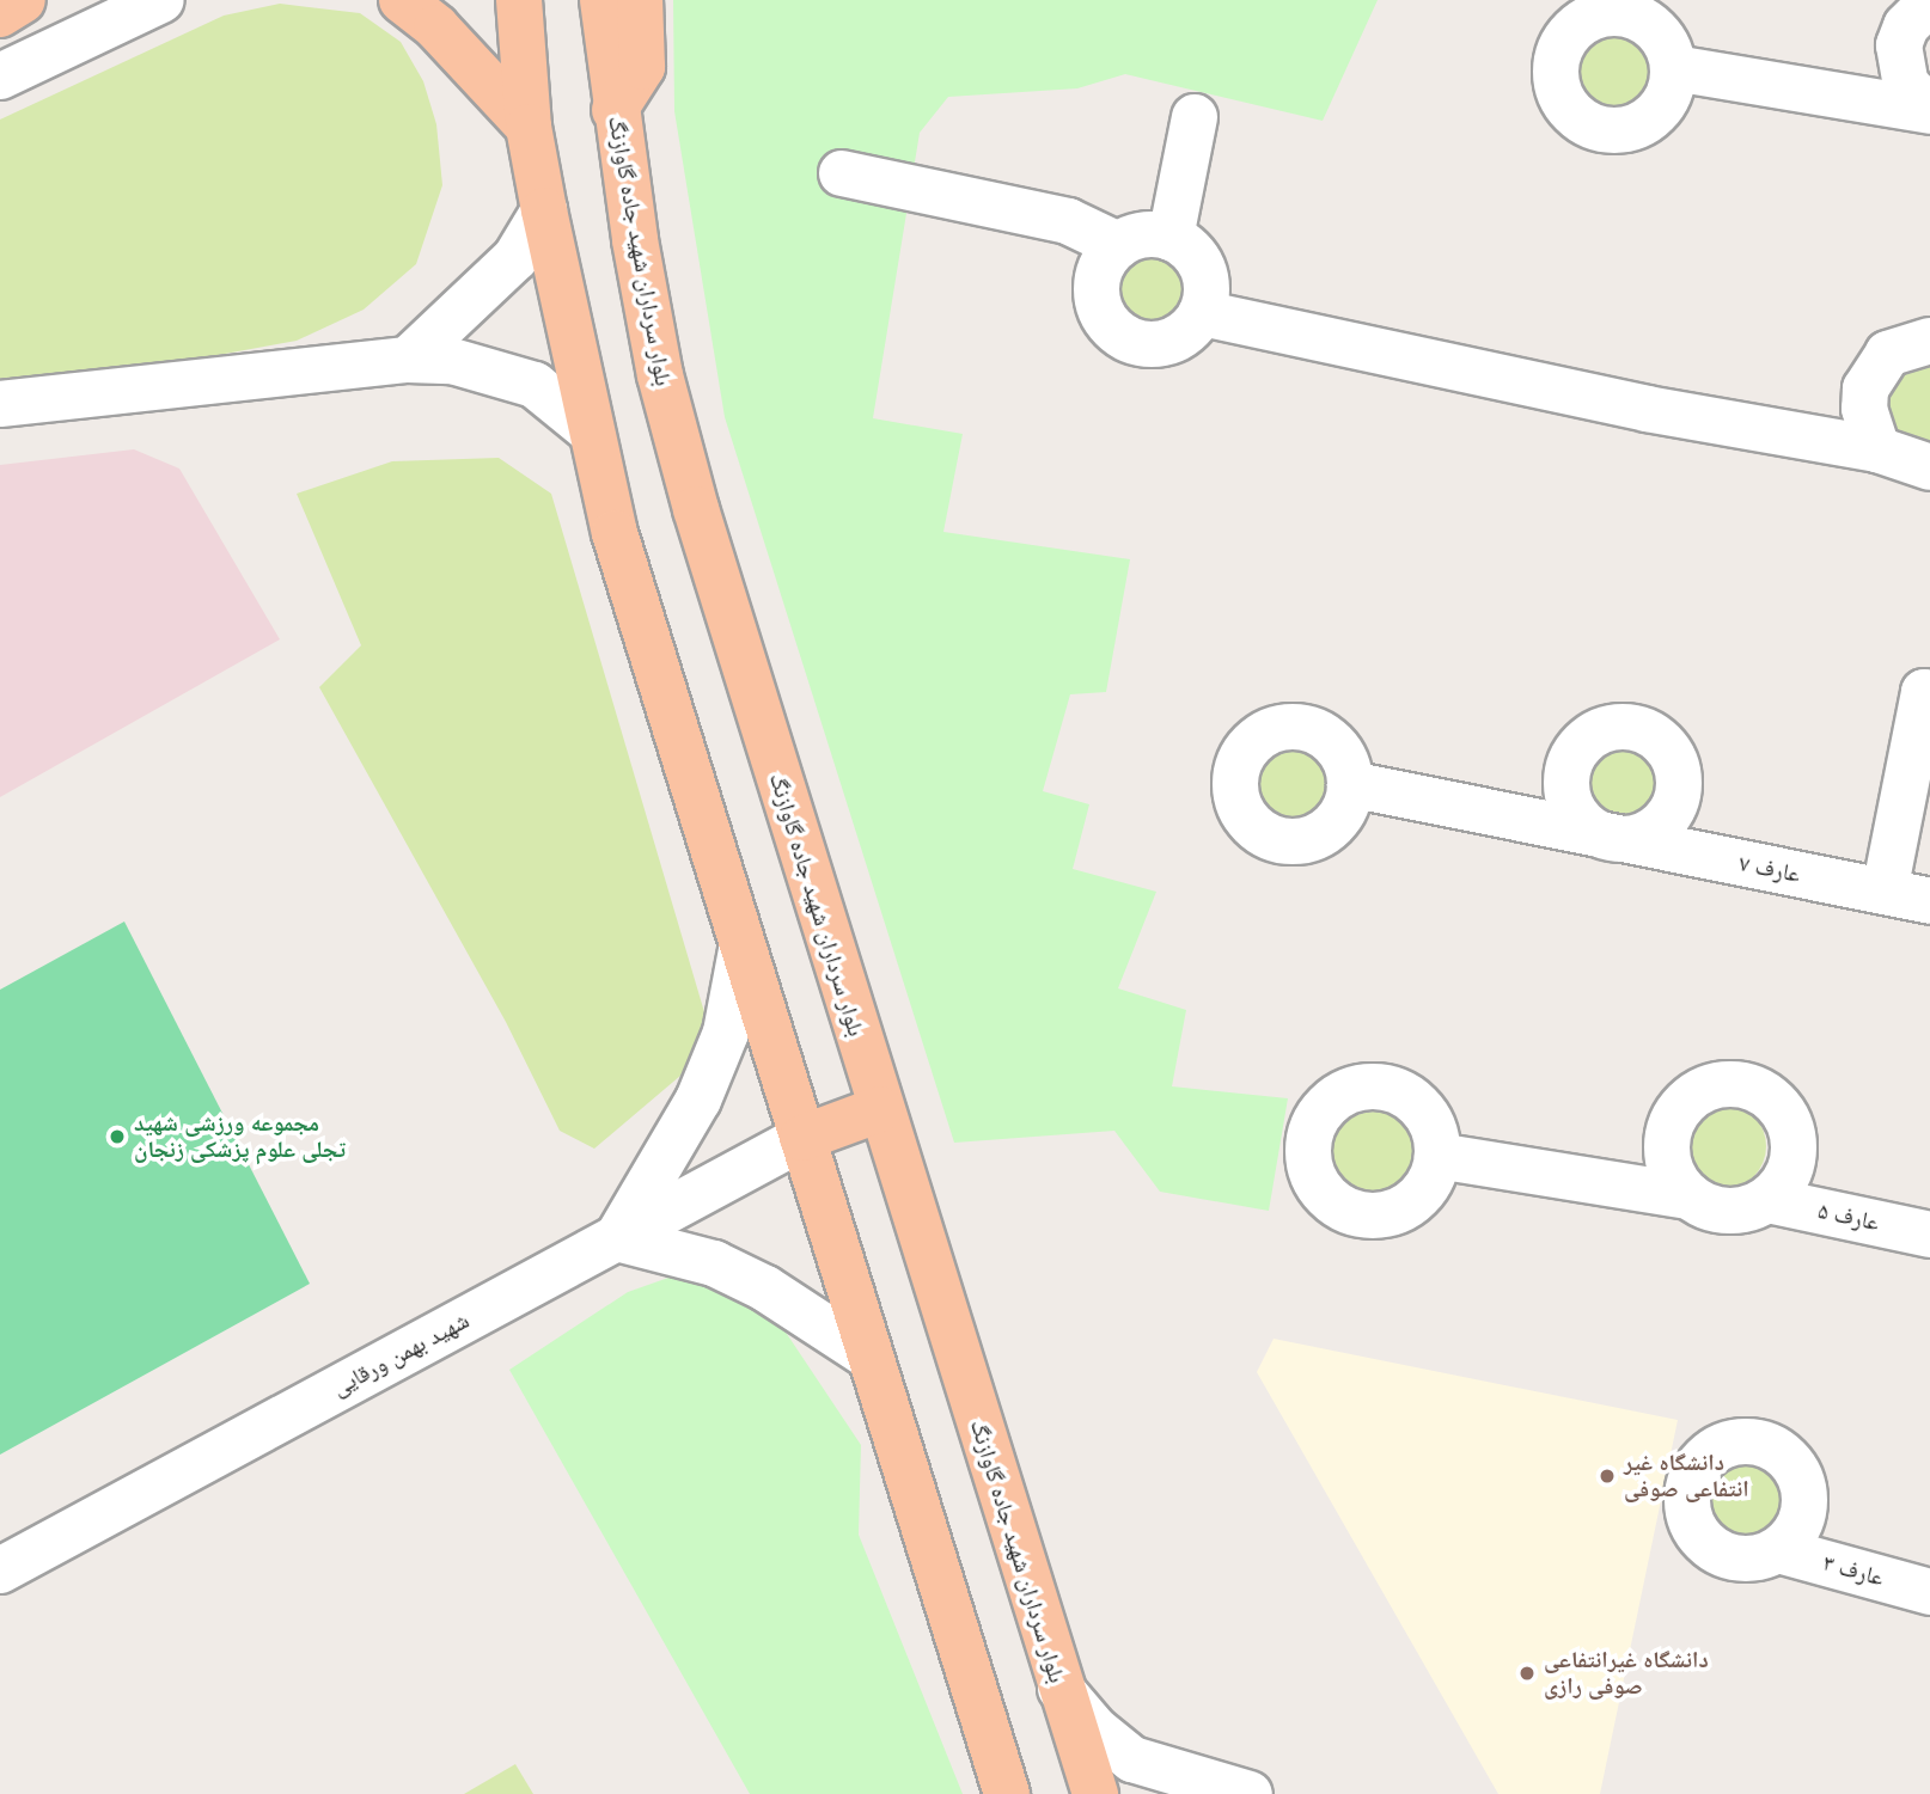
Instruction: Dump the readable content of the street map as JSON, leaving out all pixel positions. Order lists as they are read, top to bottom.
{
  "streets": {
    "main road": ["بلوار سرداران شهید جاده گاوازنگ"],
    "street": [
      "عارف ۷",
      "عارف ۵",
      "شهید بهمن ورقایی",
      "عارف ۳"
    ]
  },
  "places": ["مجموعه ورزشی شهید تجلی علوم پزشکی زنجان", "دانشگاه غیر انتفاعی صوفی", "دانشگاه غیرانتفاعی صوفی رازی"]
}
